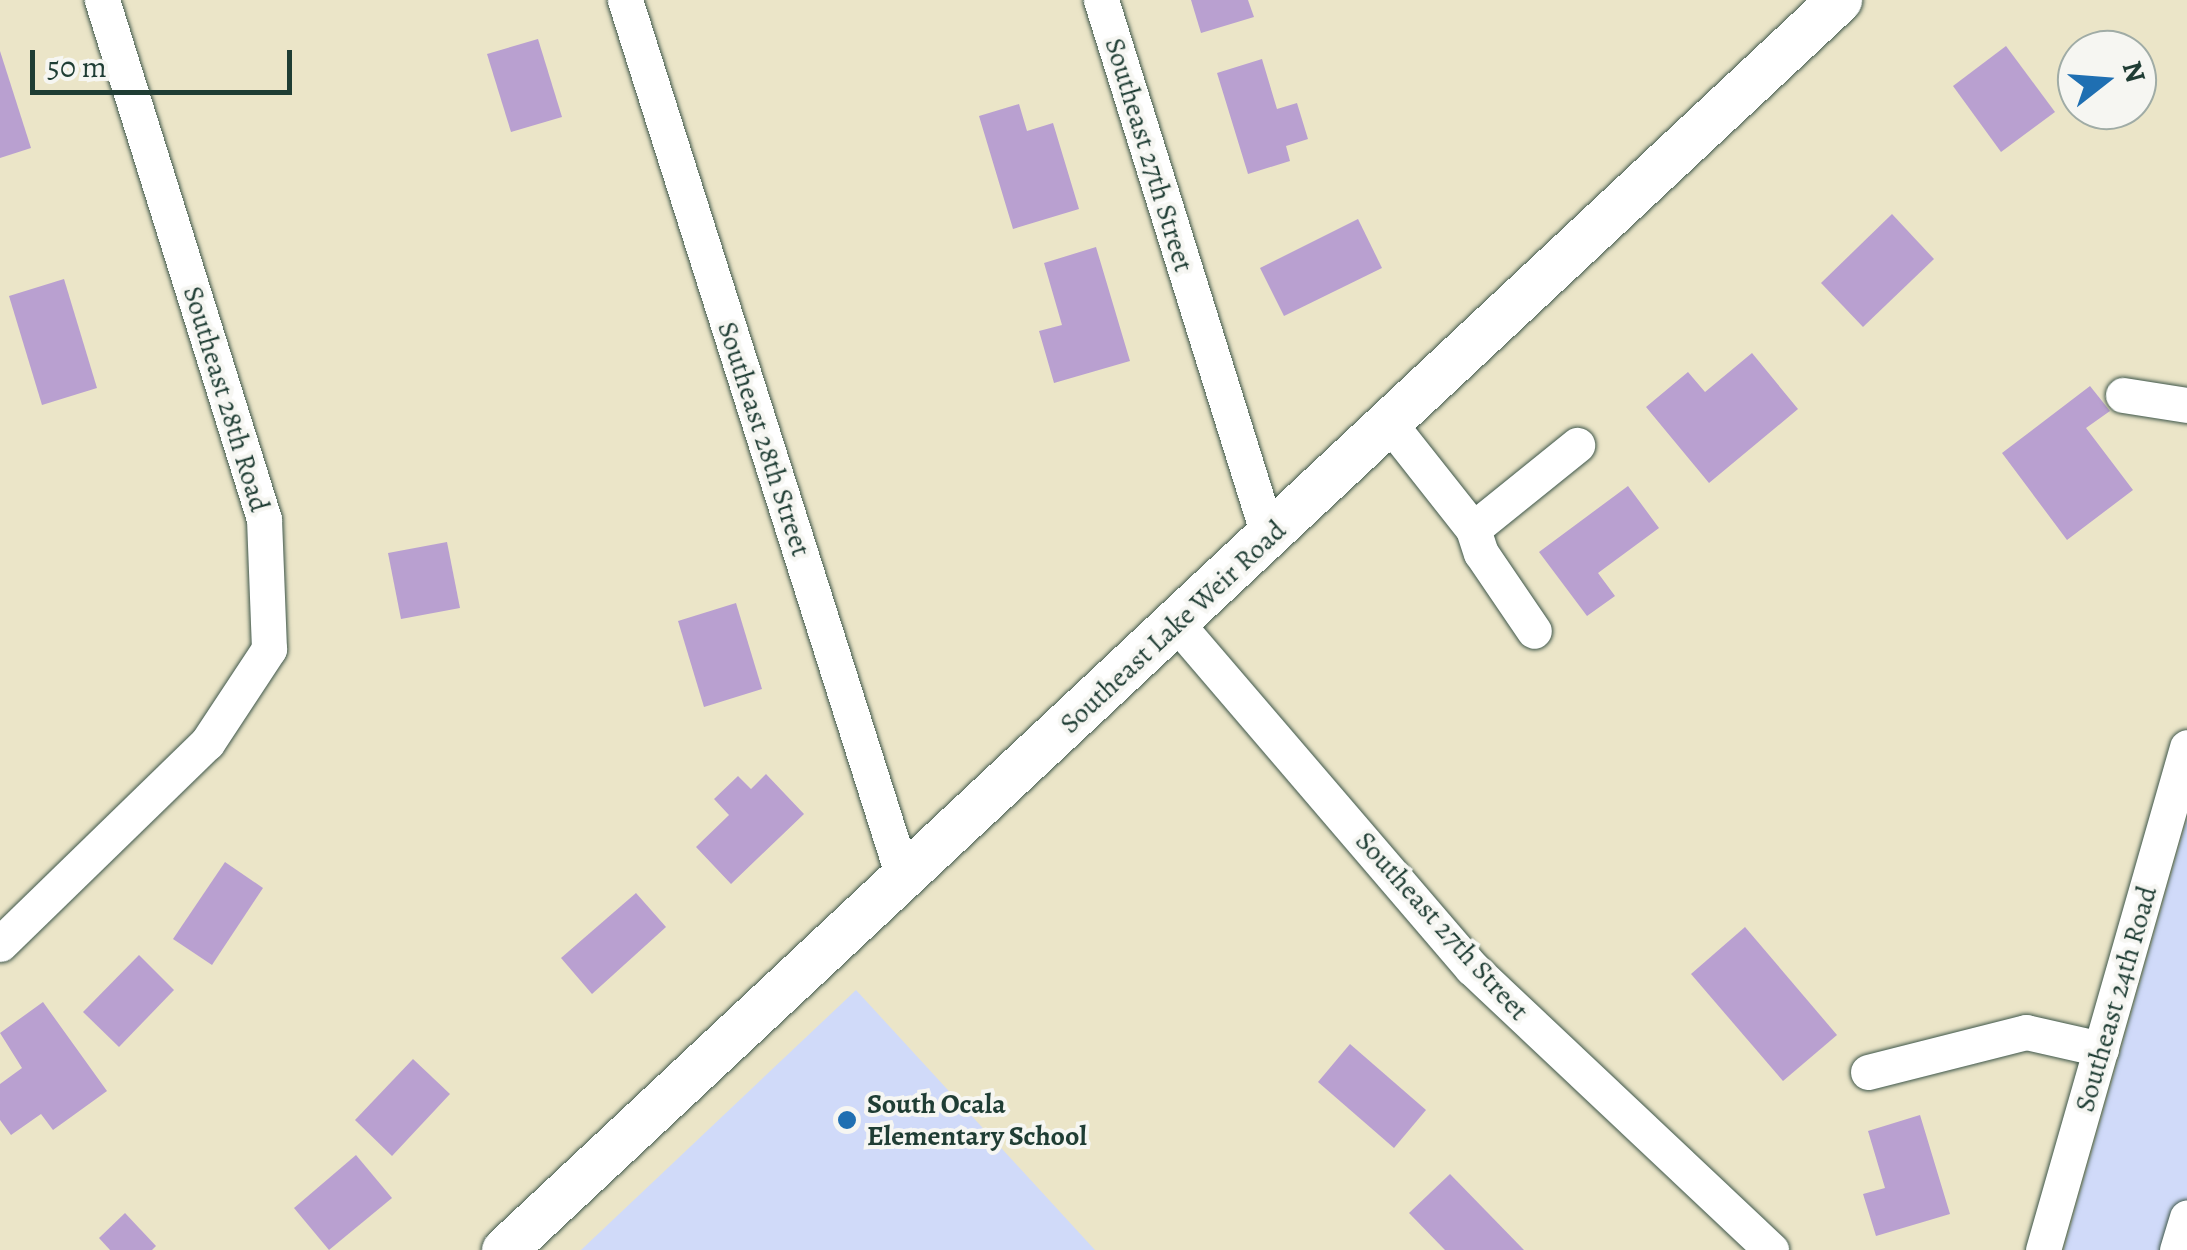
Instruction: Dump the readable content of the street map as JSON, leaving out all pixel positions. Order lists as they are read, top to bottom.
{
  "streets": {
    "main road": ["Southeast Lake Weir Road"],
    "street": [
      "Southeast 27th Street",
      "Southeast 28th Road",
      "Southeast 28th Street",
      "Southeast 24th Road"
    ]
  },
  "crossings": [
    ["Southeast 27th Street", "Southeast Lake Weir Road"],
    ["Southeast 28th Street", "Southeast Lake Weir Road"]
  ],
  "places": ["South Ocala Elementary School"],
  "scale_bar": "50 m",
  "north": "right"
}
